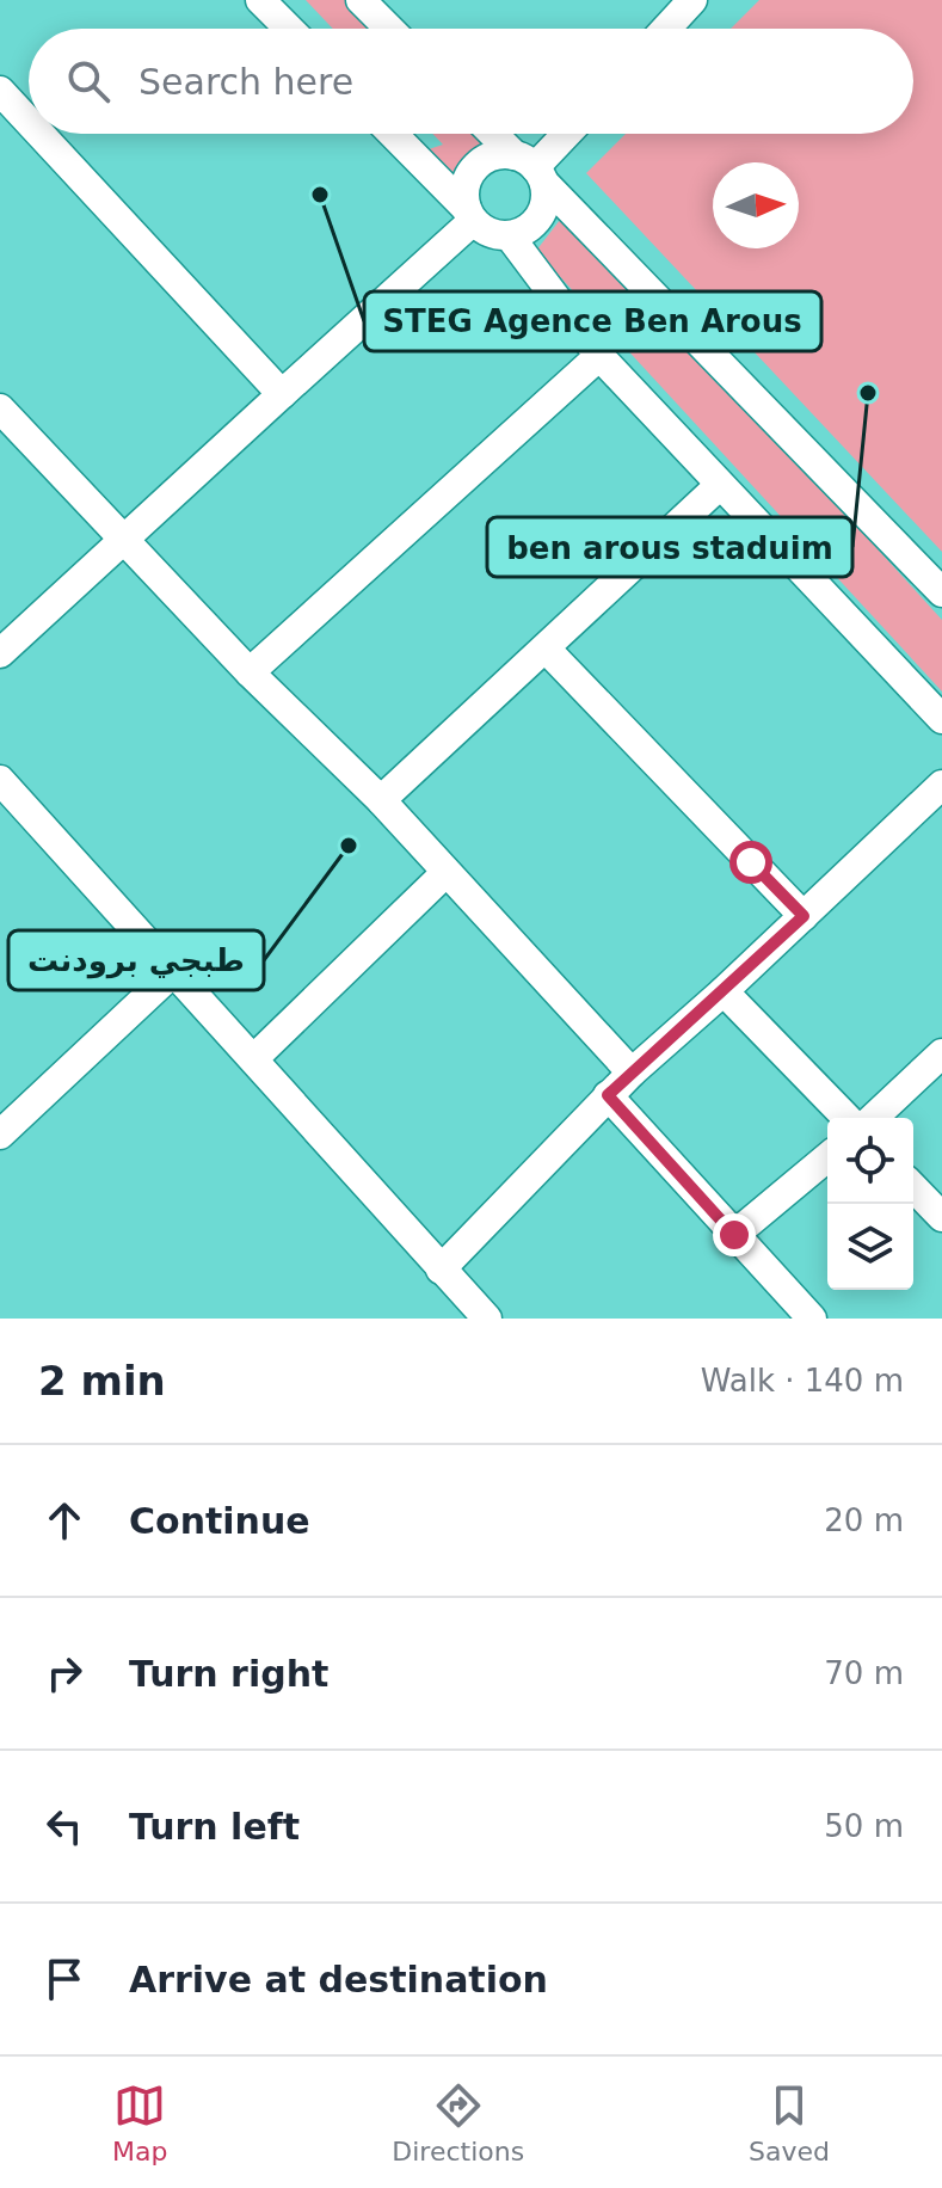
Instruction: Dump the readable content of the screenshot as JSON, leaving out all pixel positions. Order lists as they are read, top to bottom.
{
  "places": ["STEG Agence Ben Arous", "ben arous staduim", "طبجي برودنت"],
  "north": "right",
  "page": {
    "search": "Search here",
    "heading": ["2 min", "Walk · 140 m"],
    "list": [
      ["Continue", "20 m"],
      ["Turn right", "70 m"],
      ["Turn left", "50 m"],
      "Arrive at destination"
    ],
    "nav": ["Map", "Directions", "Saved"]
  }
}
